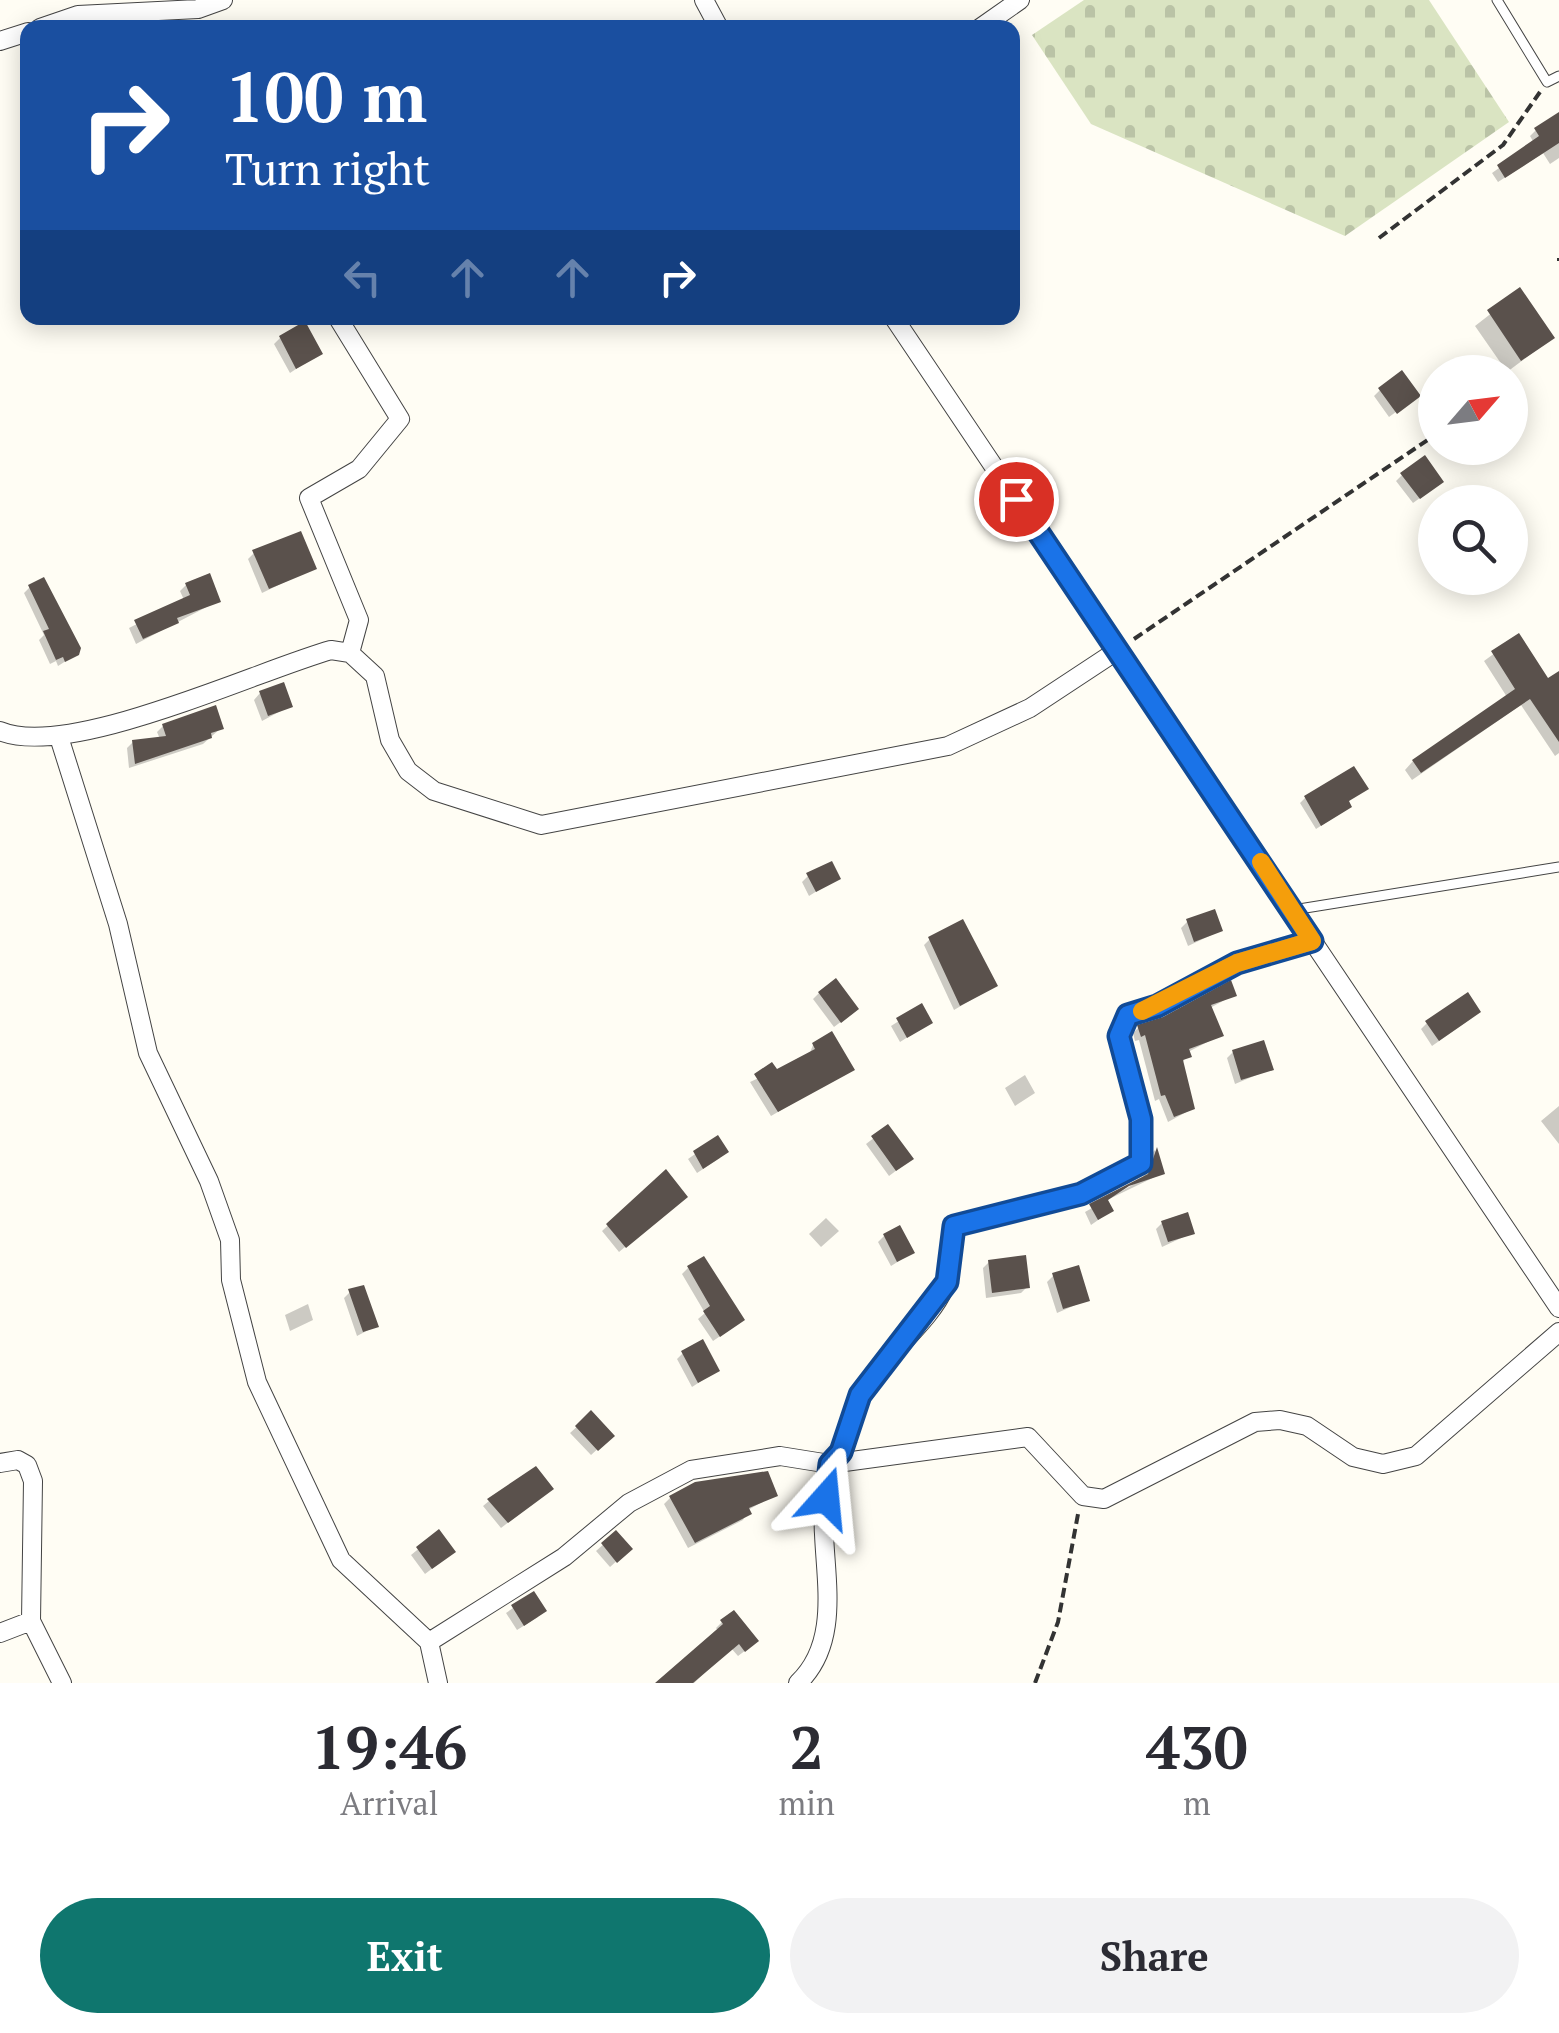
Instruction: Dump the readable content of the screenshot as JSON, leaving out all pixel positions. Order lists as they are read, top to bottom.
{
  "north": "top right",
  "page": {
    "turn": ["100 m", "Turn right"],
    "eta": [
      "19:46",
      "Arrival",
      "2",
      "min",
      "430",
      "m"
    ],
    "buttons": ["Exit", "Share"]
  }
}
